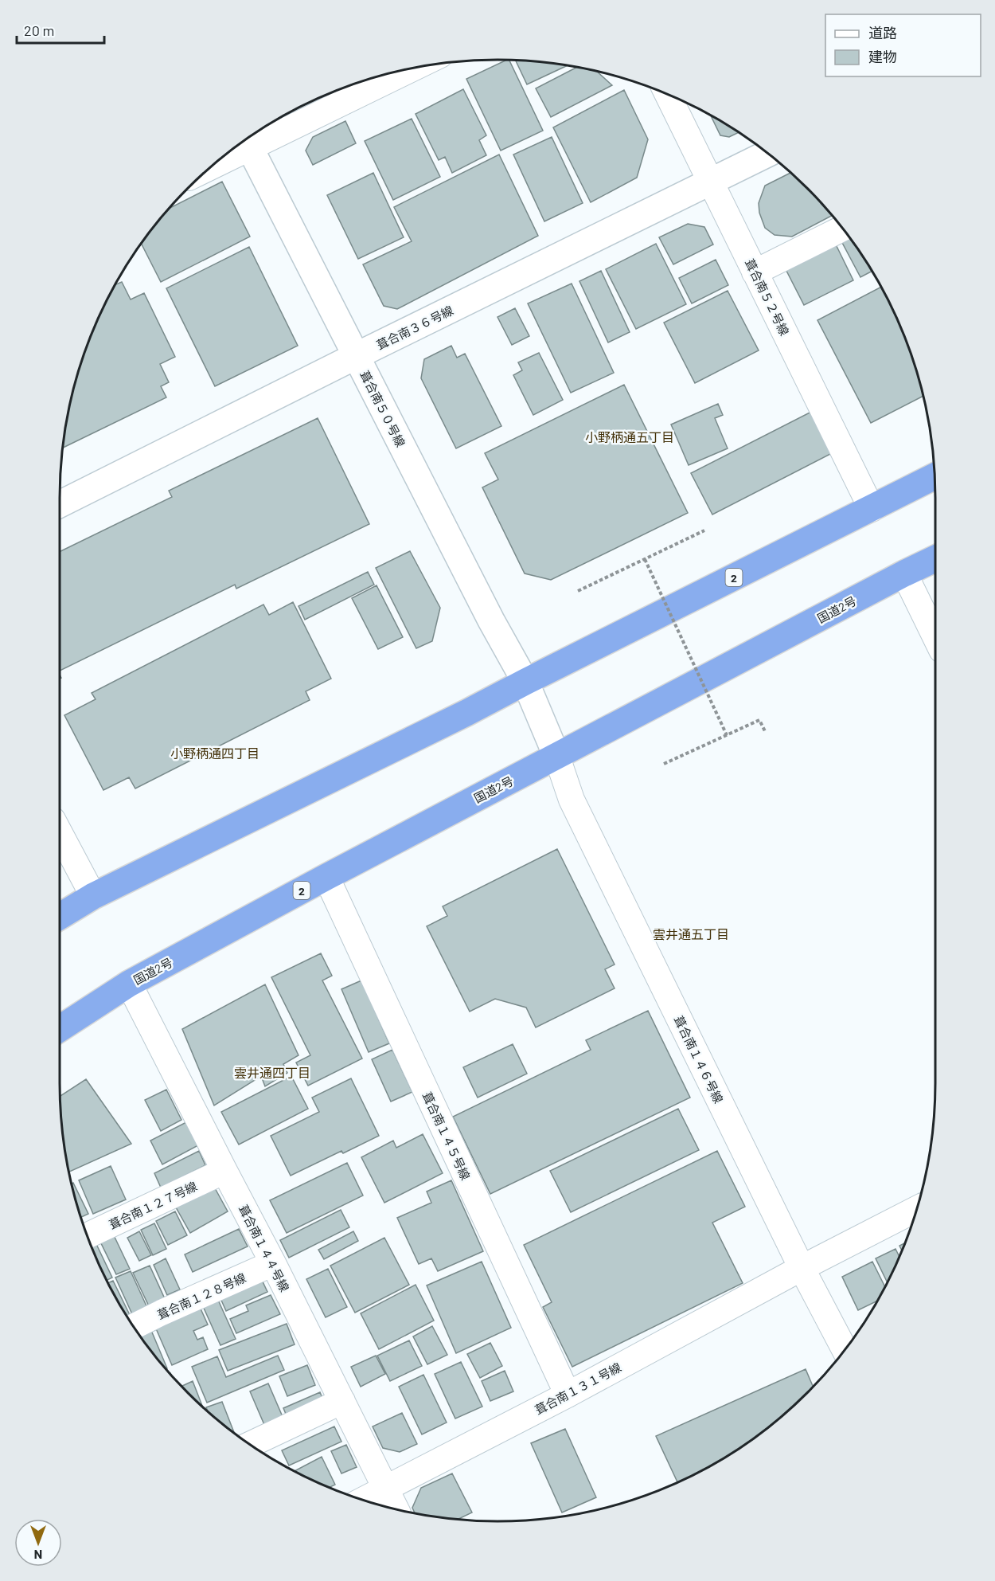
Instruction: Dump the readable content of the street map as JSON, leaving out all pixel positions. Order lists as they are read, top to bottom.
{
  "streets": {
    "highway": ["2", "国道2号"],
    "street": [
      "葺合南５２号線",
      "葺合南３６号線",
      "葺合南５０号線",
      "葺合南１４６号線",
      "葺合南１４５号線",
      "葺合南１２７号線",
      "葺合南１４４号線",
      "葺合南１２８号線",
      "葺合南１３１号線"
    ]
  },
  "crossings": [
    ["葺合南５２号線", "葺合南３６号線"],
    ["葺合南５２号線", "2"],
    ["葺合南３６号線", "葺合南５０号線"],
    ["葺合南５０号線", "2"],
    ["葺合南５０号線", "国道2号"],
    ["葺合南５０号線", "葺合南１４６号線"],
    ["国道2号", "葺合南１４６号線"],
    ["国道2号", "葺合南１４５号線"],
    ["国道2号", "葺合南１４４号線"],
    ["葺合南１４６号線", "葺合南１３１号線"],
    ["葺合南１４５号線", "葺合南１３１号線"],
    ["葺合南１２７号線", "葺合南１４４号線"],
    ["葺合南１４４号線", "葺合南１２８号線"],
    ["葺合南１４４号線", "葺合南１３１号線"]
  ],
  "districts": [
    "小野柄通五丁目",
    "小野柄通四丁目",
    "雲井通五丁目",
    "雲井通四丁目"
  ],
  "legend": ["道路", "建物"],
  "scale_bar": "20 m",
  "north": "bottom"
}
